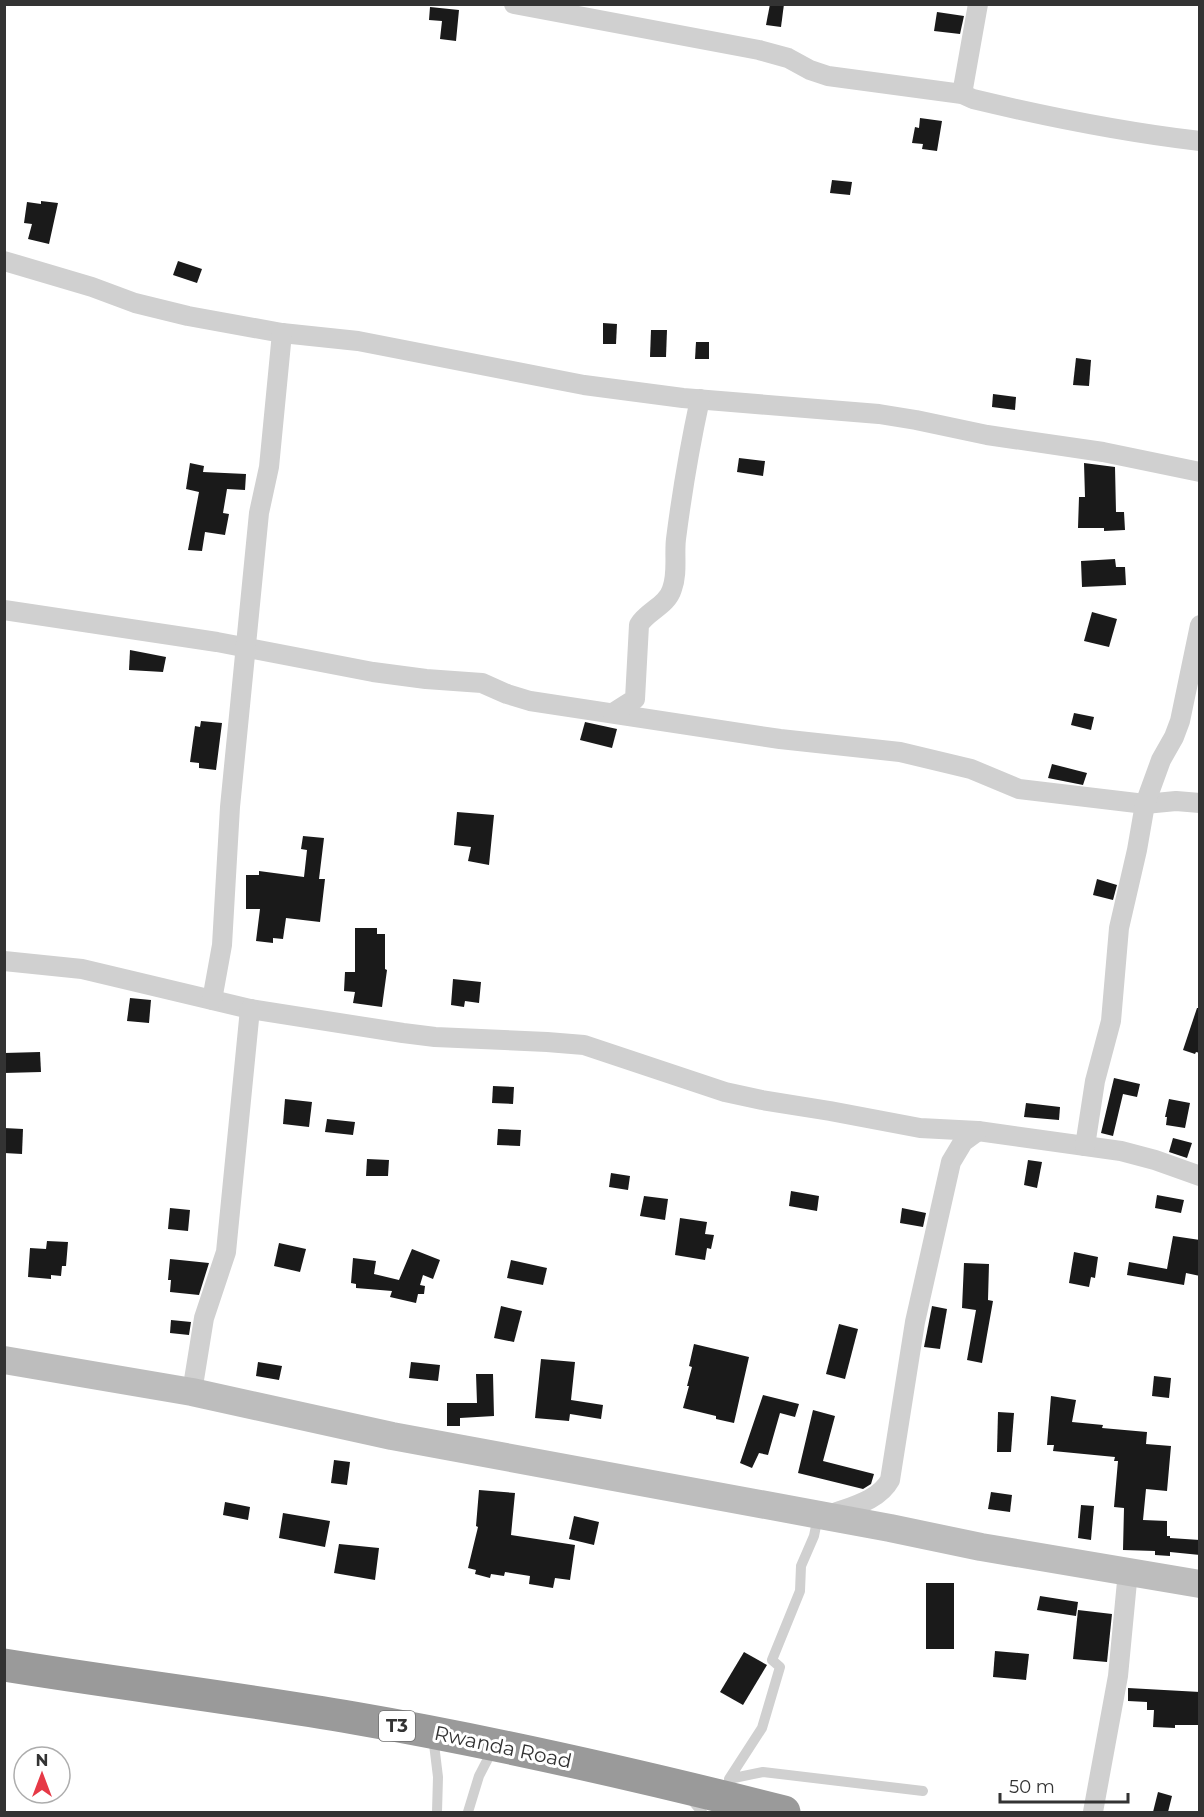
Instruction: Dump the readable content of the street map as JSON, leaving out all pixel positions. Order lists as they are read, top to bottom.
{
  "streets": {
    "highway": ["T3", "Rwanda Road"]
  },
  "scale_bar": "50 m",
  "north": "top"
}
